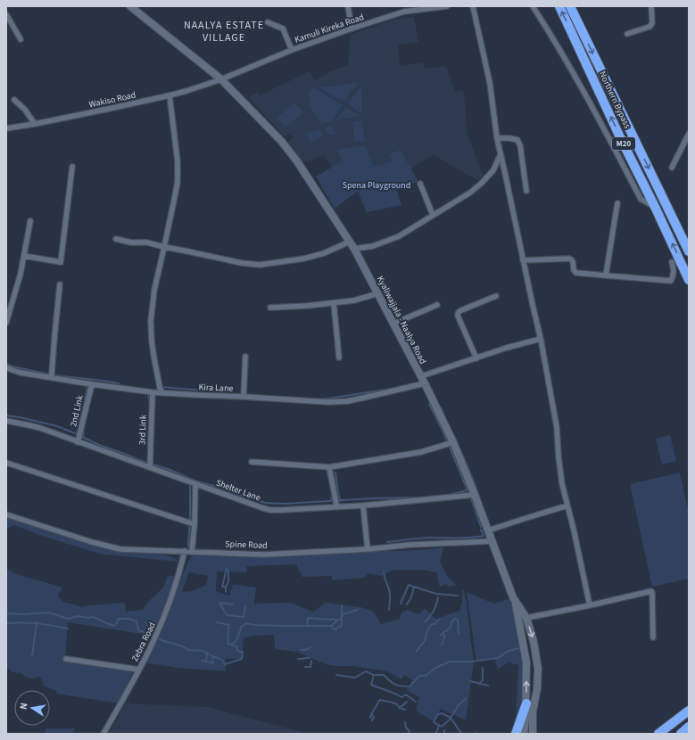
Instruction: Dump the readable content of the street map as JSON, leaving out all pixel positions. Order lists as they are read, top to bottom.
{
  "streets": {
    "highway": ["Northern Bypass", "M20"],
    "main road": ["Kyaliwajjala - Naalya Road"],
    "street": [
      "Kamuli Kireka Road",
      "Wakiso Road",
      "Kira Lane",
      "2nd Link",
      "3rd Link",
      "Shelter Lane",
      "Spine Road",
      "Zebra Road"
    ]
  },
  "crossings": [
    ["Kamuli Kireka Road", "Wakiso Road"],
    ["Kamuli Kireka Road", "Kyaliwajjala - Naalya Road"],
    ["Wakiso Road", "Kyaliwajjala - Naalya Road"],
    ["Kyaliwajjala - Naalya Road", "Kira Lane"],
    ["Kyaliwajjala - Naalya Road", "Shelter Lane"],
    ["Kyaliwajjala - Naalya Road", "Spine Road"],
    ["Kira Lane", "2nd Link"],
    ["Kira Lane", "3rd Link"],
    ["2nd Link", "Shelter Lane"],
    ["3rd Link", "Shelter Lane"],
    ["Spine Road", "Zebra Road"]
  ],
  "districts": ["NAALYA ESTATE VILLAGE"],
  "parks": ["Spena Playground"],
  "north": "left"
}
